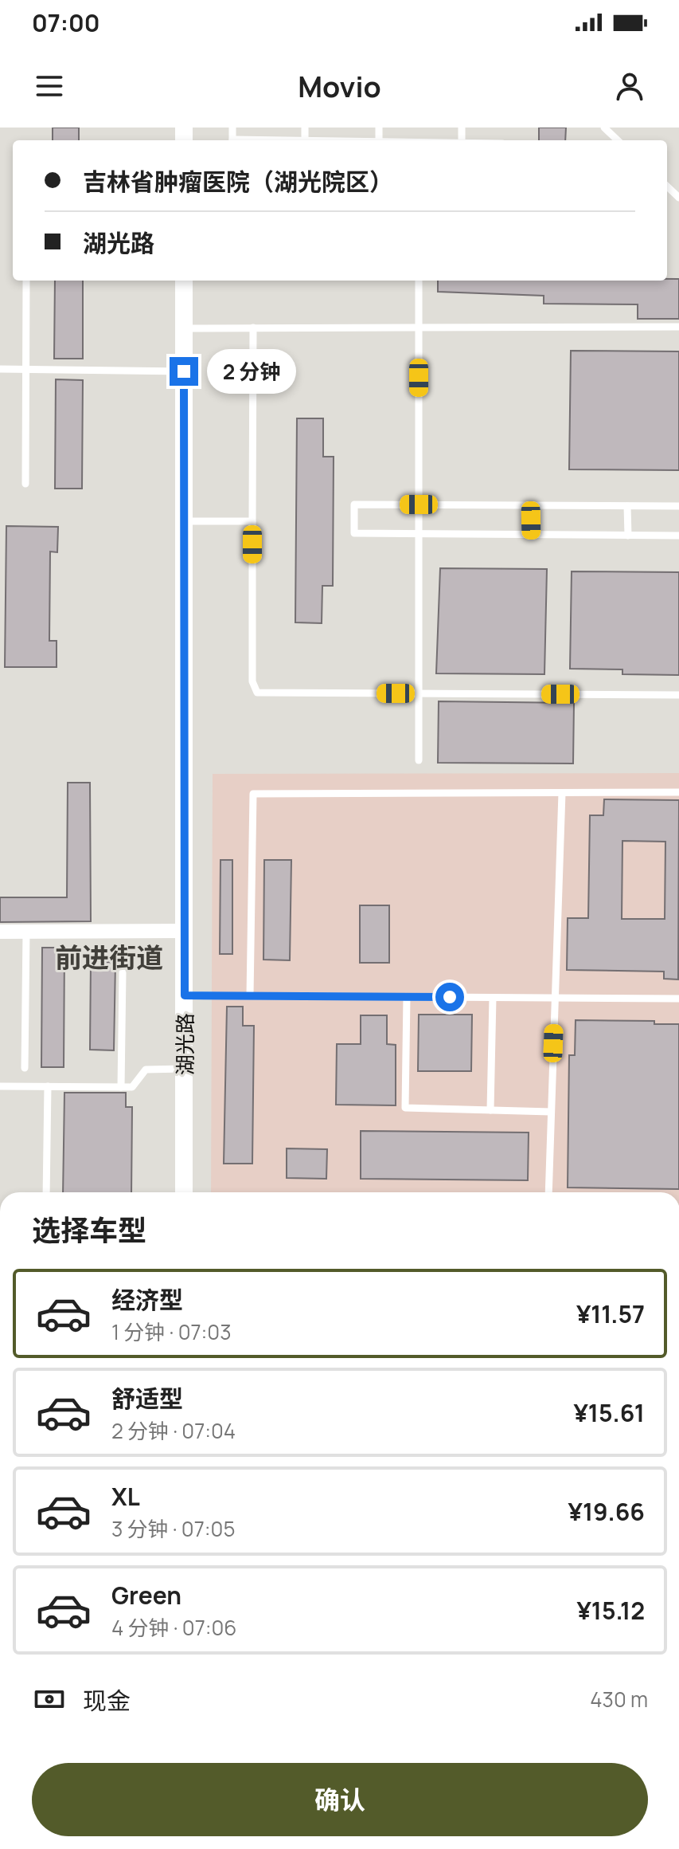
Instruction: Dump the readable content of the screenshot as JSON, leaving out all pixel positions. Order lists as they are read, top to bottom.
{
  "streets": {
    "street": ["湖光路"]
  },
  "districts": ["前进街道"],
  "page": {
    "status": "07:00",
    "header": "Movio",
    "banner": ["吉林省肿瘤医院（湖光院区）", "湖光路"],
    "bubble": "2 分钟",
    "heading": "选择车型",
    "list": [
      {
        "name": "经济型",
        "note": "1 分钟 · 07:03",
        "value": "¥11.57"
      },
      {
        "name": "舒适型",
        "note": "2 分钟 · 07:04",
        "value": "¥15.61"
      },
      {
        "name": "XL",
        "note": "3 分钟 · 07:05",
        "value": "¥19.66"
      },
      {
        "name": "Green",
        "note": "4 分钟 · 07:06",
        "value": "¥15.12"
      }
    ],
    "pay": ["现金", "430 m"],
    "buttons": "确认"
  }
}
